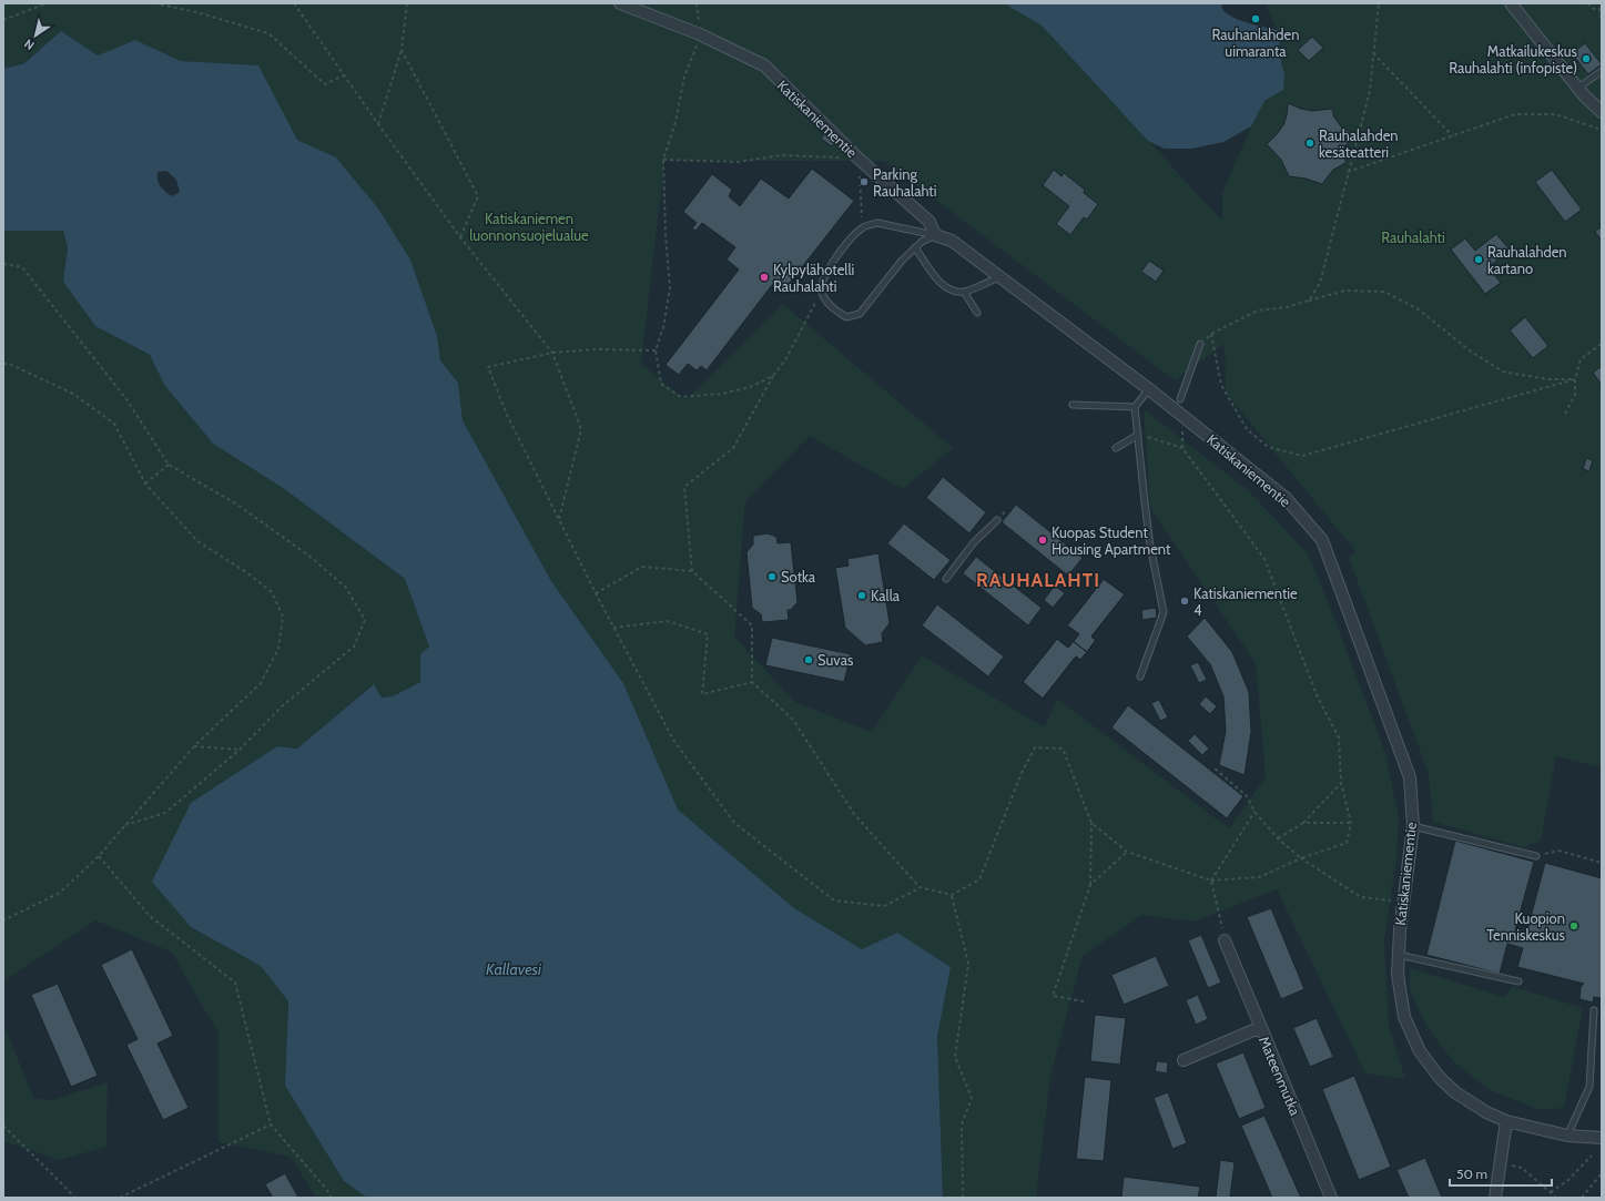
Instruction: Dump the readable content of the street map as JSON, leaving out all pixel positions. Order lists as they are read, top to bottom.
{
  "streets": {
    "street": ["Katiskaniementie", "Mateenmutka"]
  },
  "districts": ["RAUHALAHTI"],
  "water": ["Kallavesi"],
  "parks": ["Katiskaniemen luonnonsuojelualue", "Rauhalahti"],
  "places": [
    "Rauhanlahden uimaranta",
    "Matkailukeskus Rauhalahti (infopiste)",
    "Rauhalahden kesäteatteri",
    "Parking Rauhalahti",
    "Rauhalahden kartano",
    "Kylpylähotelli Rauhalahti",
    "Kuopas Student Housing Apartment",
    "Sotka",
    "Kalla",
    "Katiskaniementie 4",
    "Suvas",
    "Kuopion Tenniskeskus"
  ],
  "scale_bar": "50 m",
  "north": "bottom left"
}
